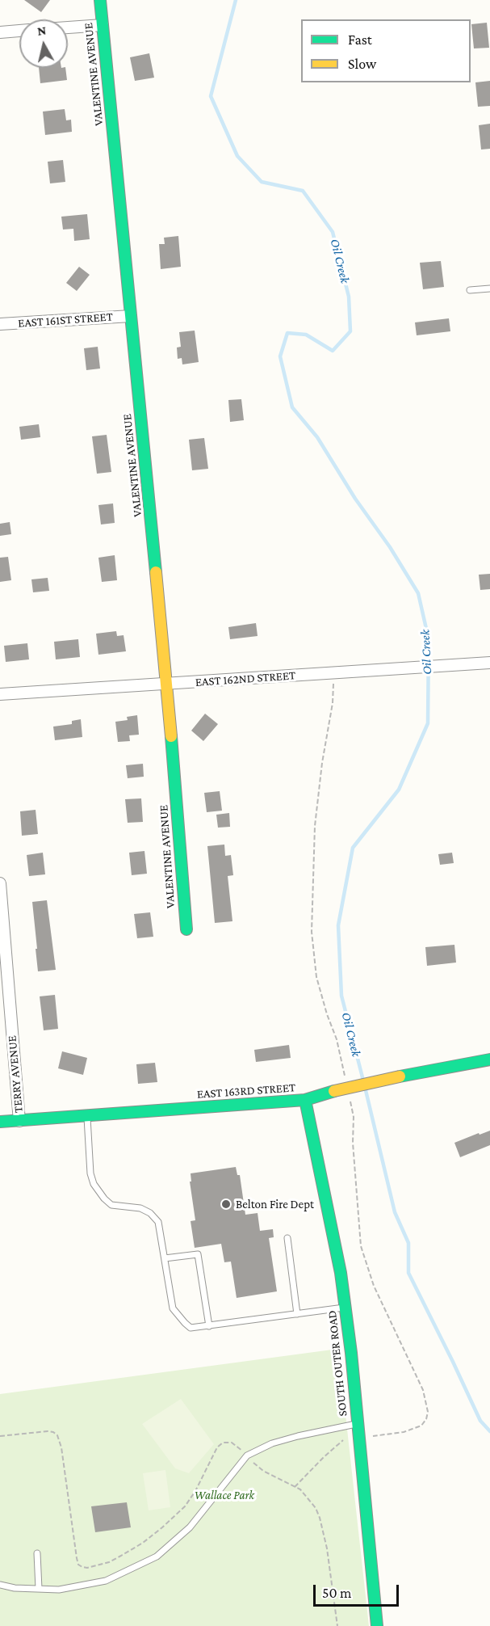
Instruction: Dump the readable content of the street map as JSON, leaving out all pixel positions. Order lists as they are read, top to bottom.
{
  "streets": {
    "street": [
      "VALENTINE AVENUE",
      "EAST 161ST STREET",
      "EAST 162ND STREET",
      "TERRY AVENUE",
      "EAST 163RD STREET",
      "SOUTH OUTER ROAD"
    ]
  },
  "crossings": [
    ["VALENTINE AVENUE", "EAST 161ST STREET"],
    ["VALENTINE AVENUE", "EAST 162ND STREET"],
    ["TERRY AVENUE", "EAST 163RD STREET"],
    ["EAST 163RD STREET", "SOUTH OUTER ROAD"]
  ],
  "water": ["Oil Creek"],
  "parks": ["Wallace Park"],
  "places": ["Belton Fire Dept"],
  "legend": ["Fast", "Slow"],
  "scale_bar": "50 m",
  "north": "top"
}
